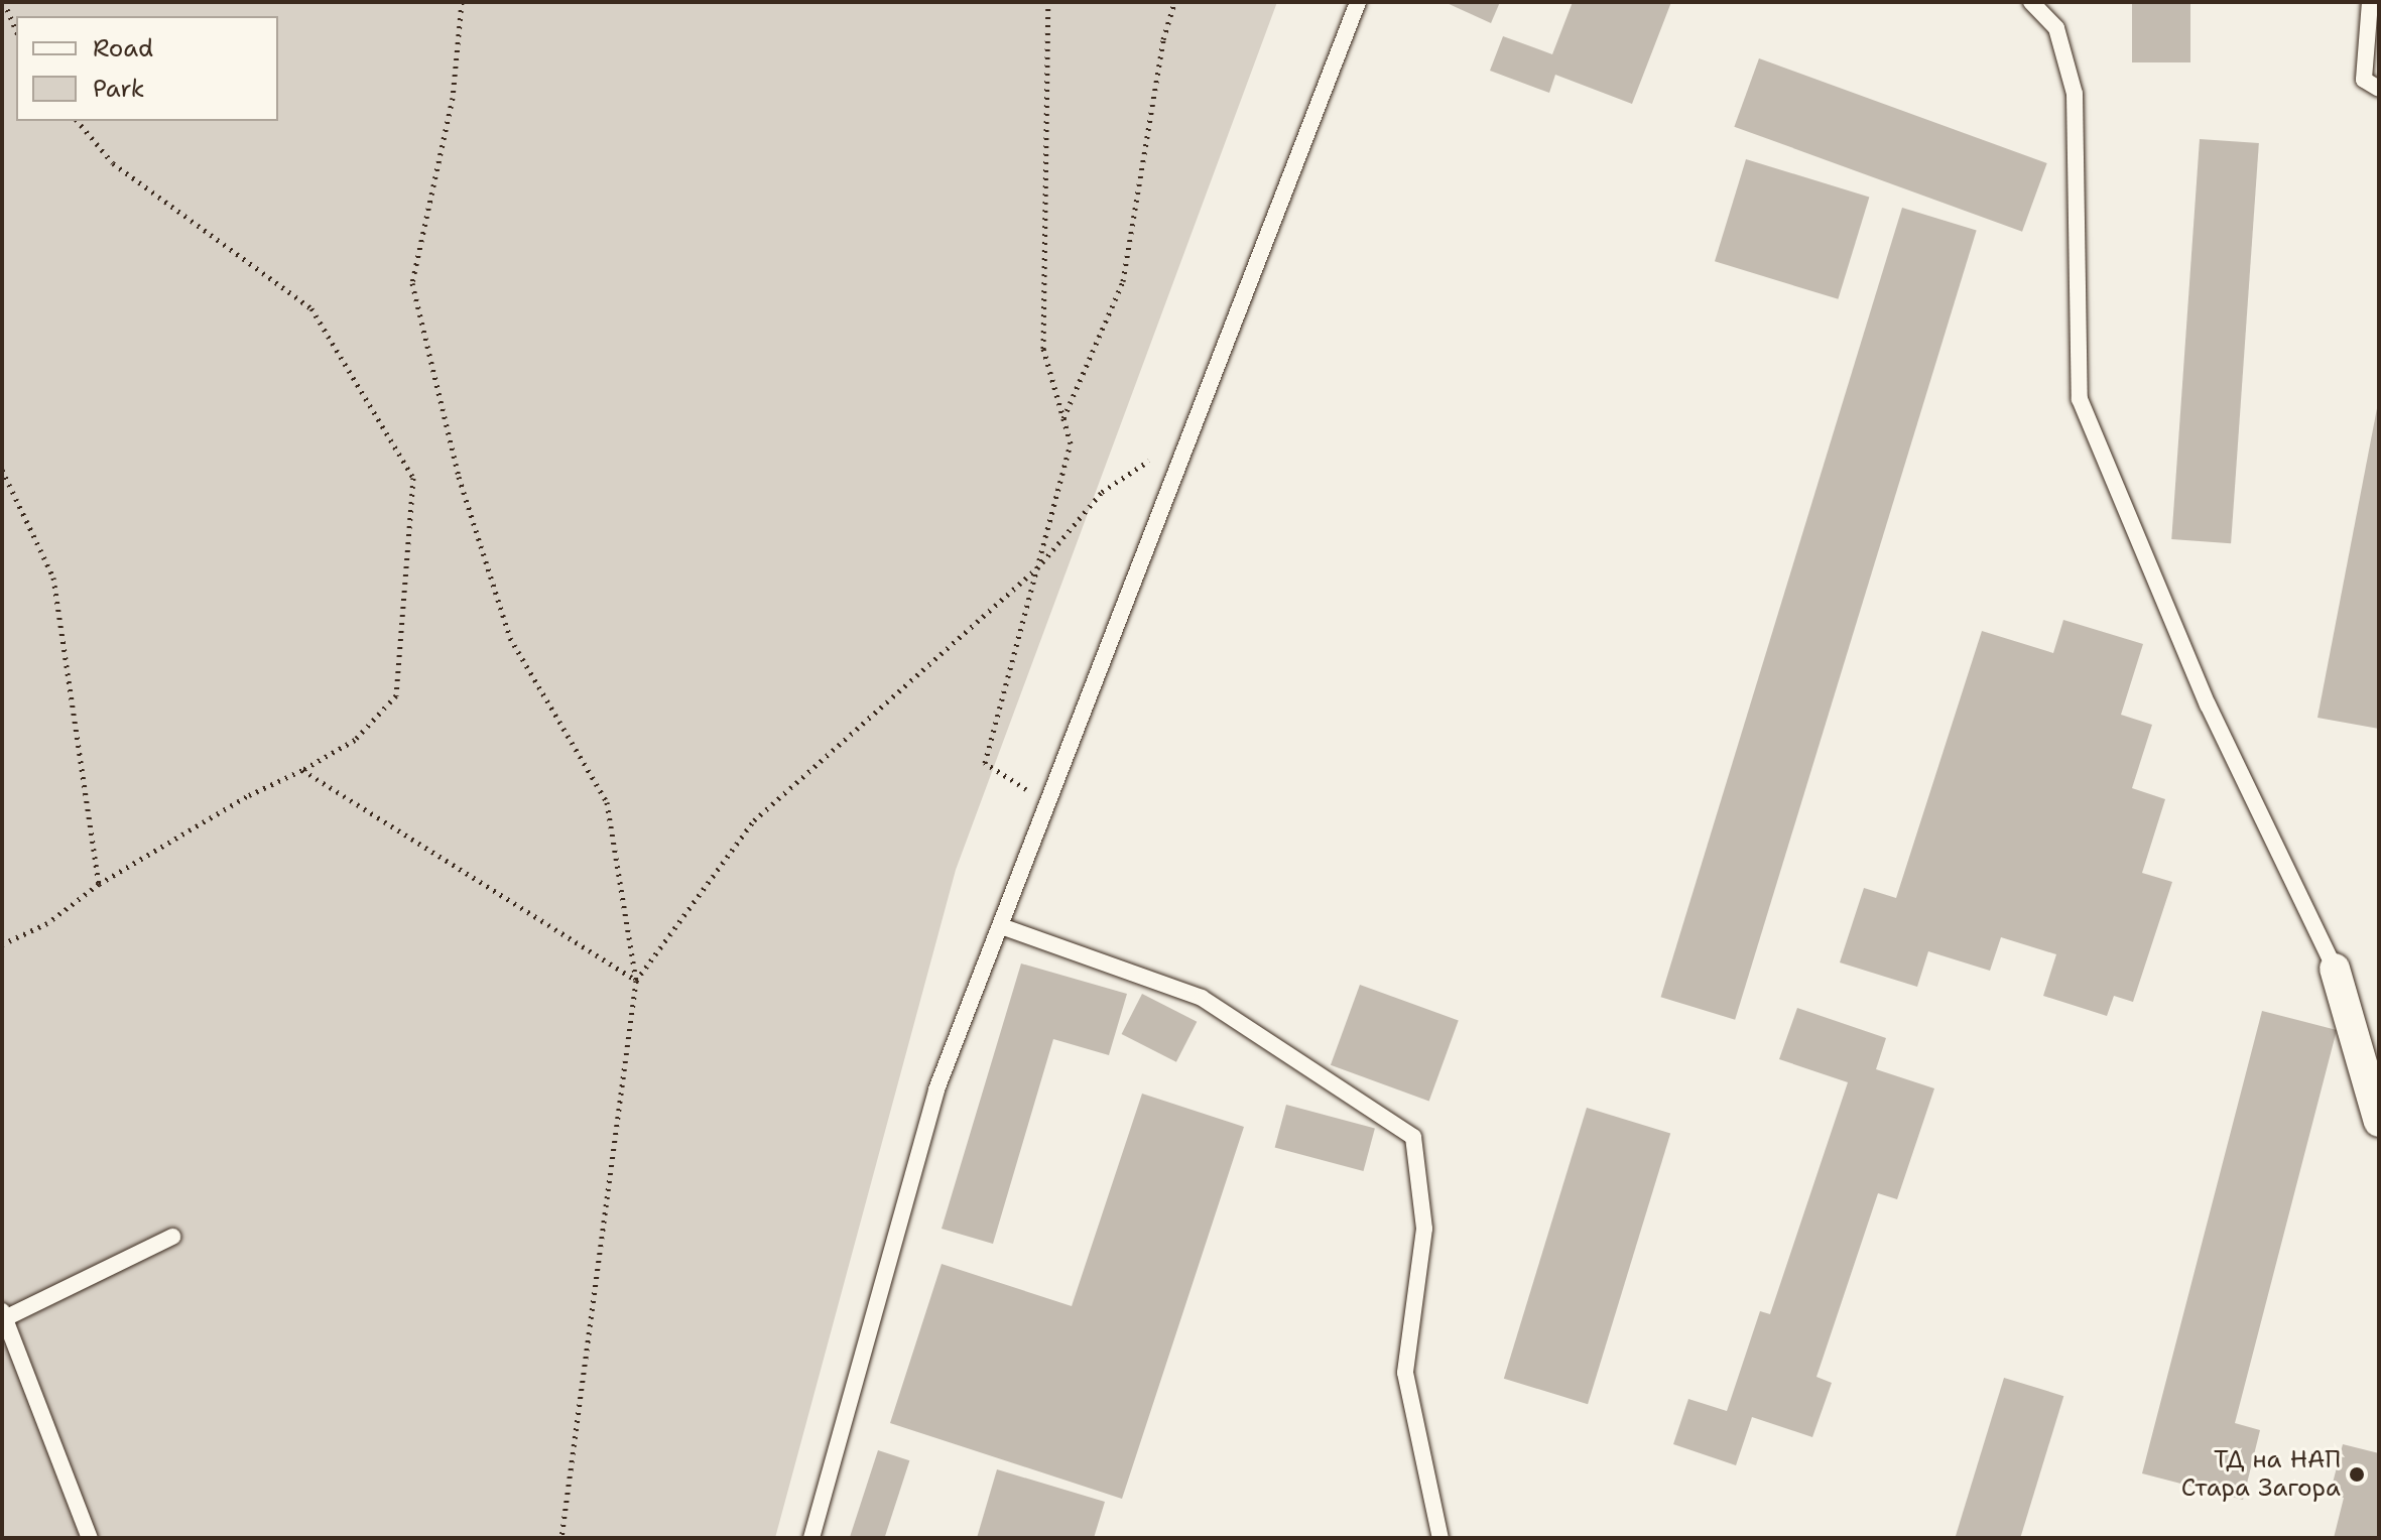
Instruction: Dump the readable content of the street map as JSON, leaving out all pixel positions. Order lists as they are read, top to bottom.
{
  "places": ["ТД на НАП Стара Загора"],
  "legend": ["Road", "Park"]
}
